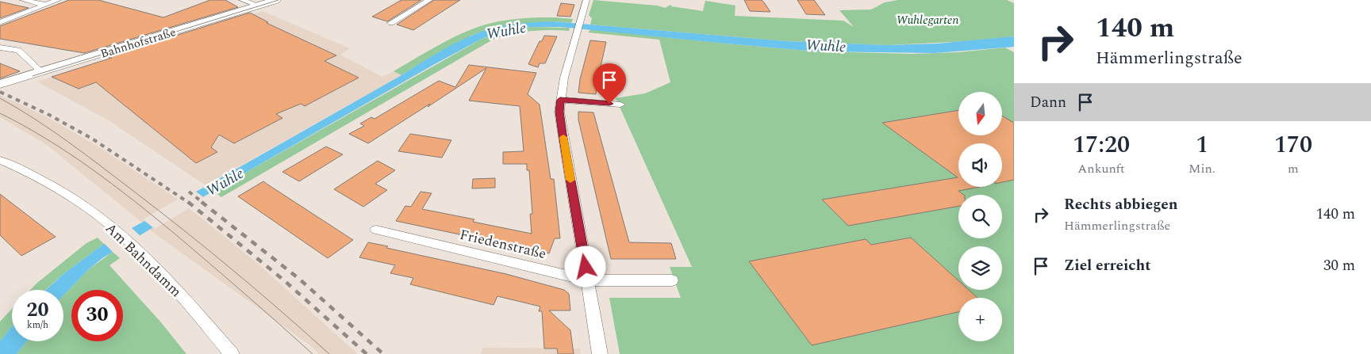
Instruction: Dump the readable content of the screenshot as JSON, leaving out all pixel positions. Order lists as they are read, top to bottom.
{
  "streets": {
    "main road": ["Bahnhofstraße"],
    "street": ["Friedenstraße", "Am Bahndamm"]
  },
  "water": ["Wuhle"],
  "parks": ["Wuhlegarten"],
  "north": "bottom",
  "page": {
    "turn": ["140 m", "Hämmerlingstraße"],
    "then": "Dann",
    "map_buttons": "+",
    "eta": [
      "17:20",
      "Ankunft",
      "1",
      "Min.",
      "170",
      "m"
    ],
    "list": [
      {
        "name": "Rechts abbiegen",
        "note": "Hämmerlingstraße",
        "value": "140 m"
      },
      {
        "name": "Ziel erreicht",
        "value": "30 m"
      }
    ],
    "speed": "20 km/h",
    "limit": "30"
  }
}
